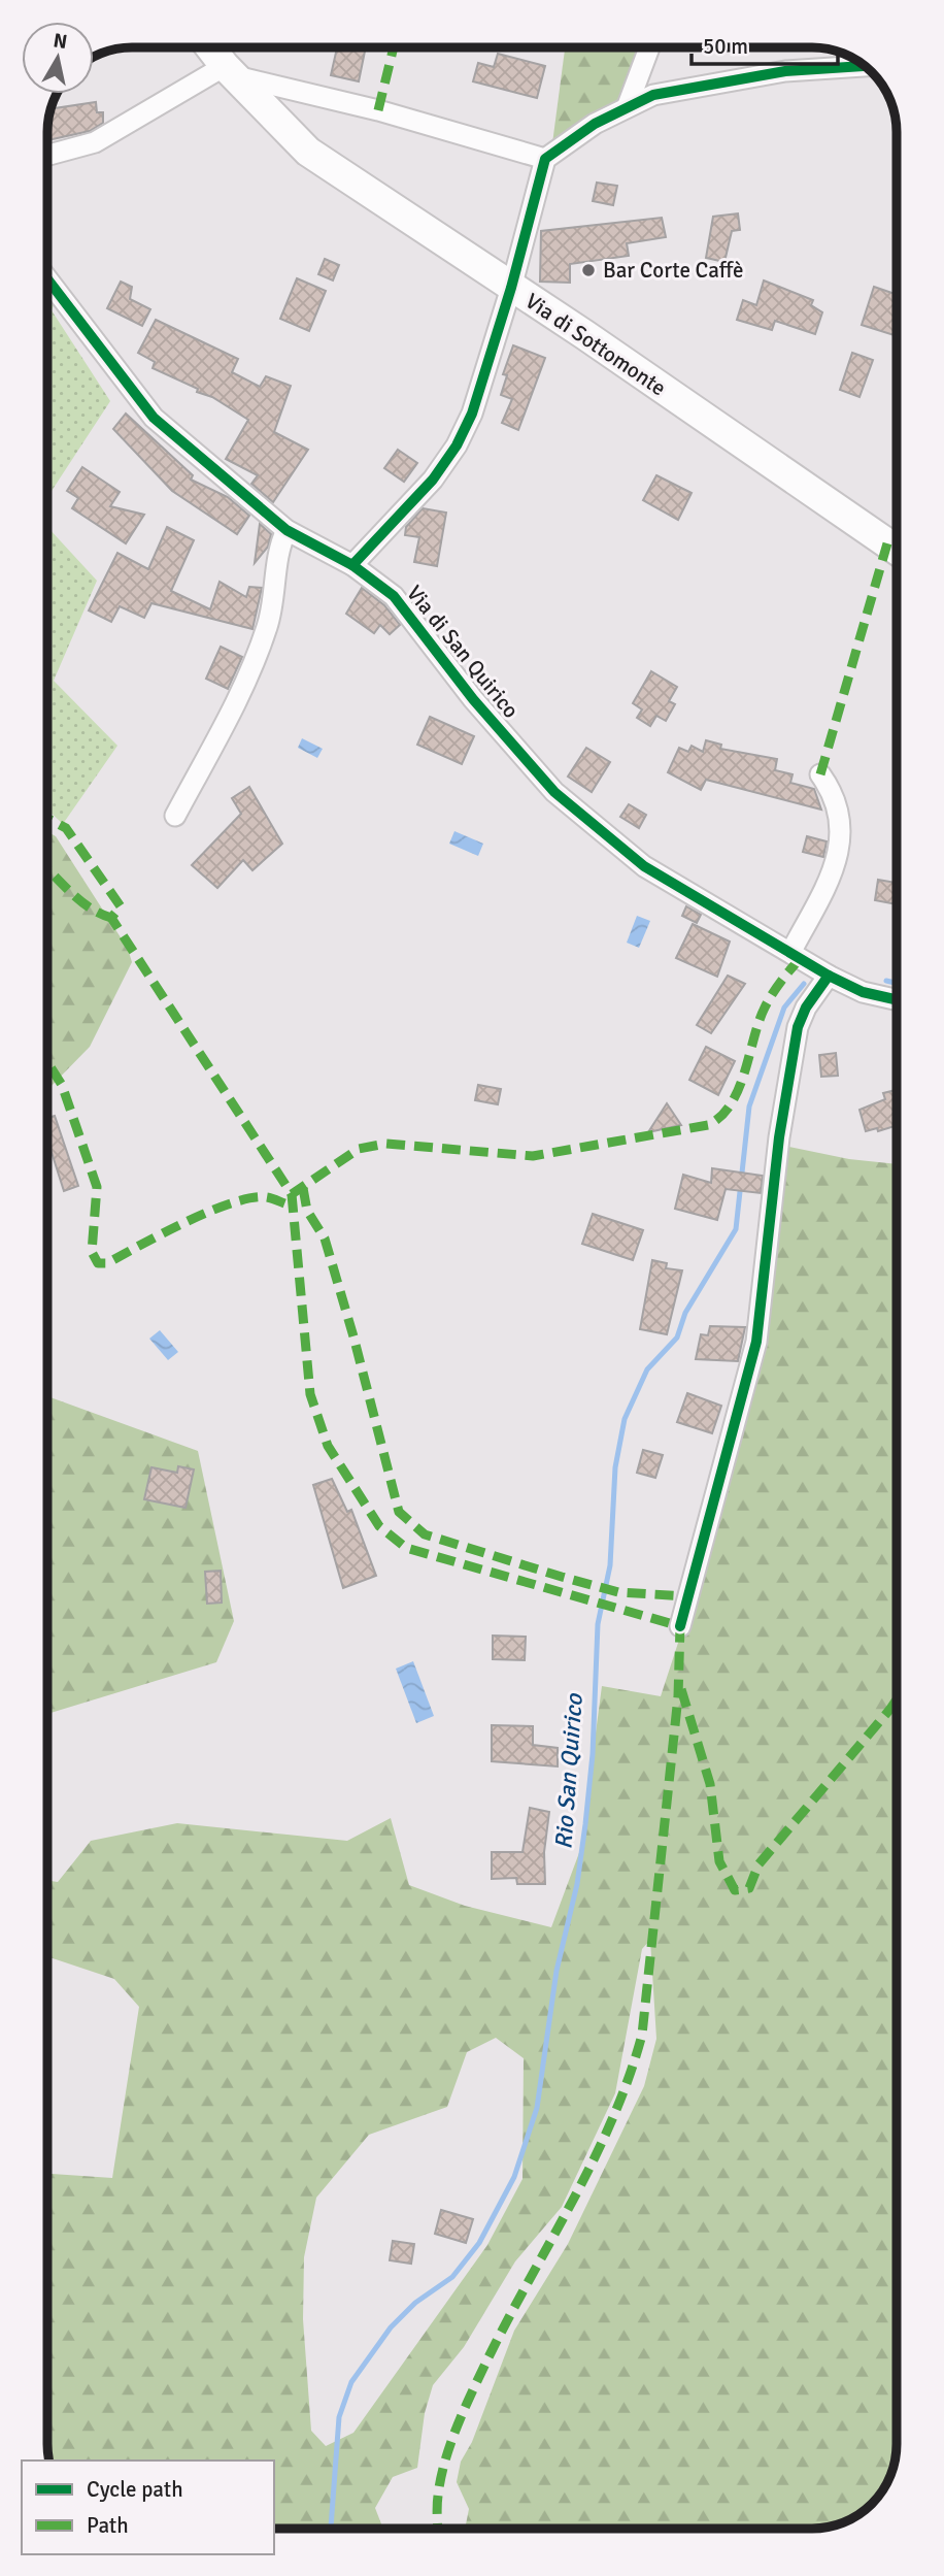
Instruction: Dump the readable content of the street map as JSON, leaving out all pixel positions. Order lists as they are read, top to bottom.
{
  "streets": {
    "main road": ["Via di Sottomonte"],
    "street": ["Via di San Quirico"]
  },
  "water": ["Rio San Quirico"],
  "places": ["Bar Corte Caffè"],
  "legend": ["Cycle path", "Path"],
  "scale_bar": "50 m",
  "north": "top"
}
